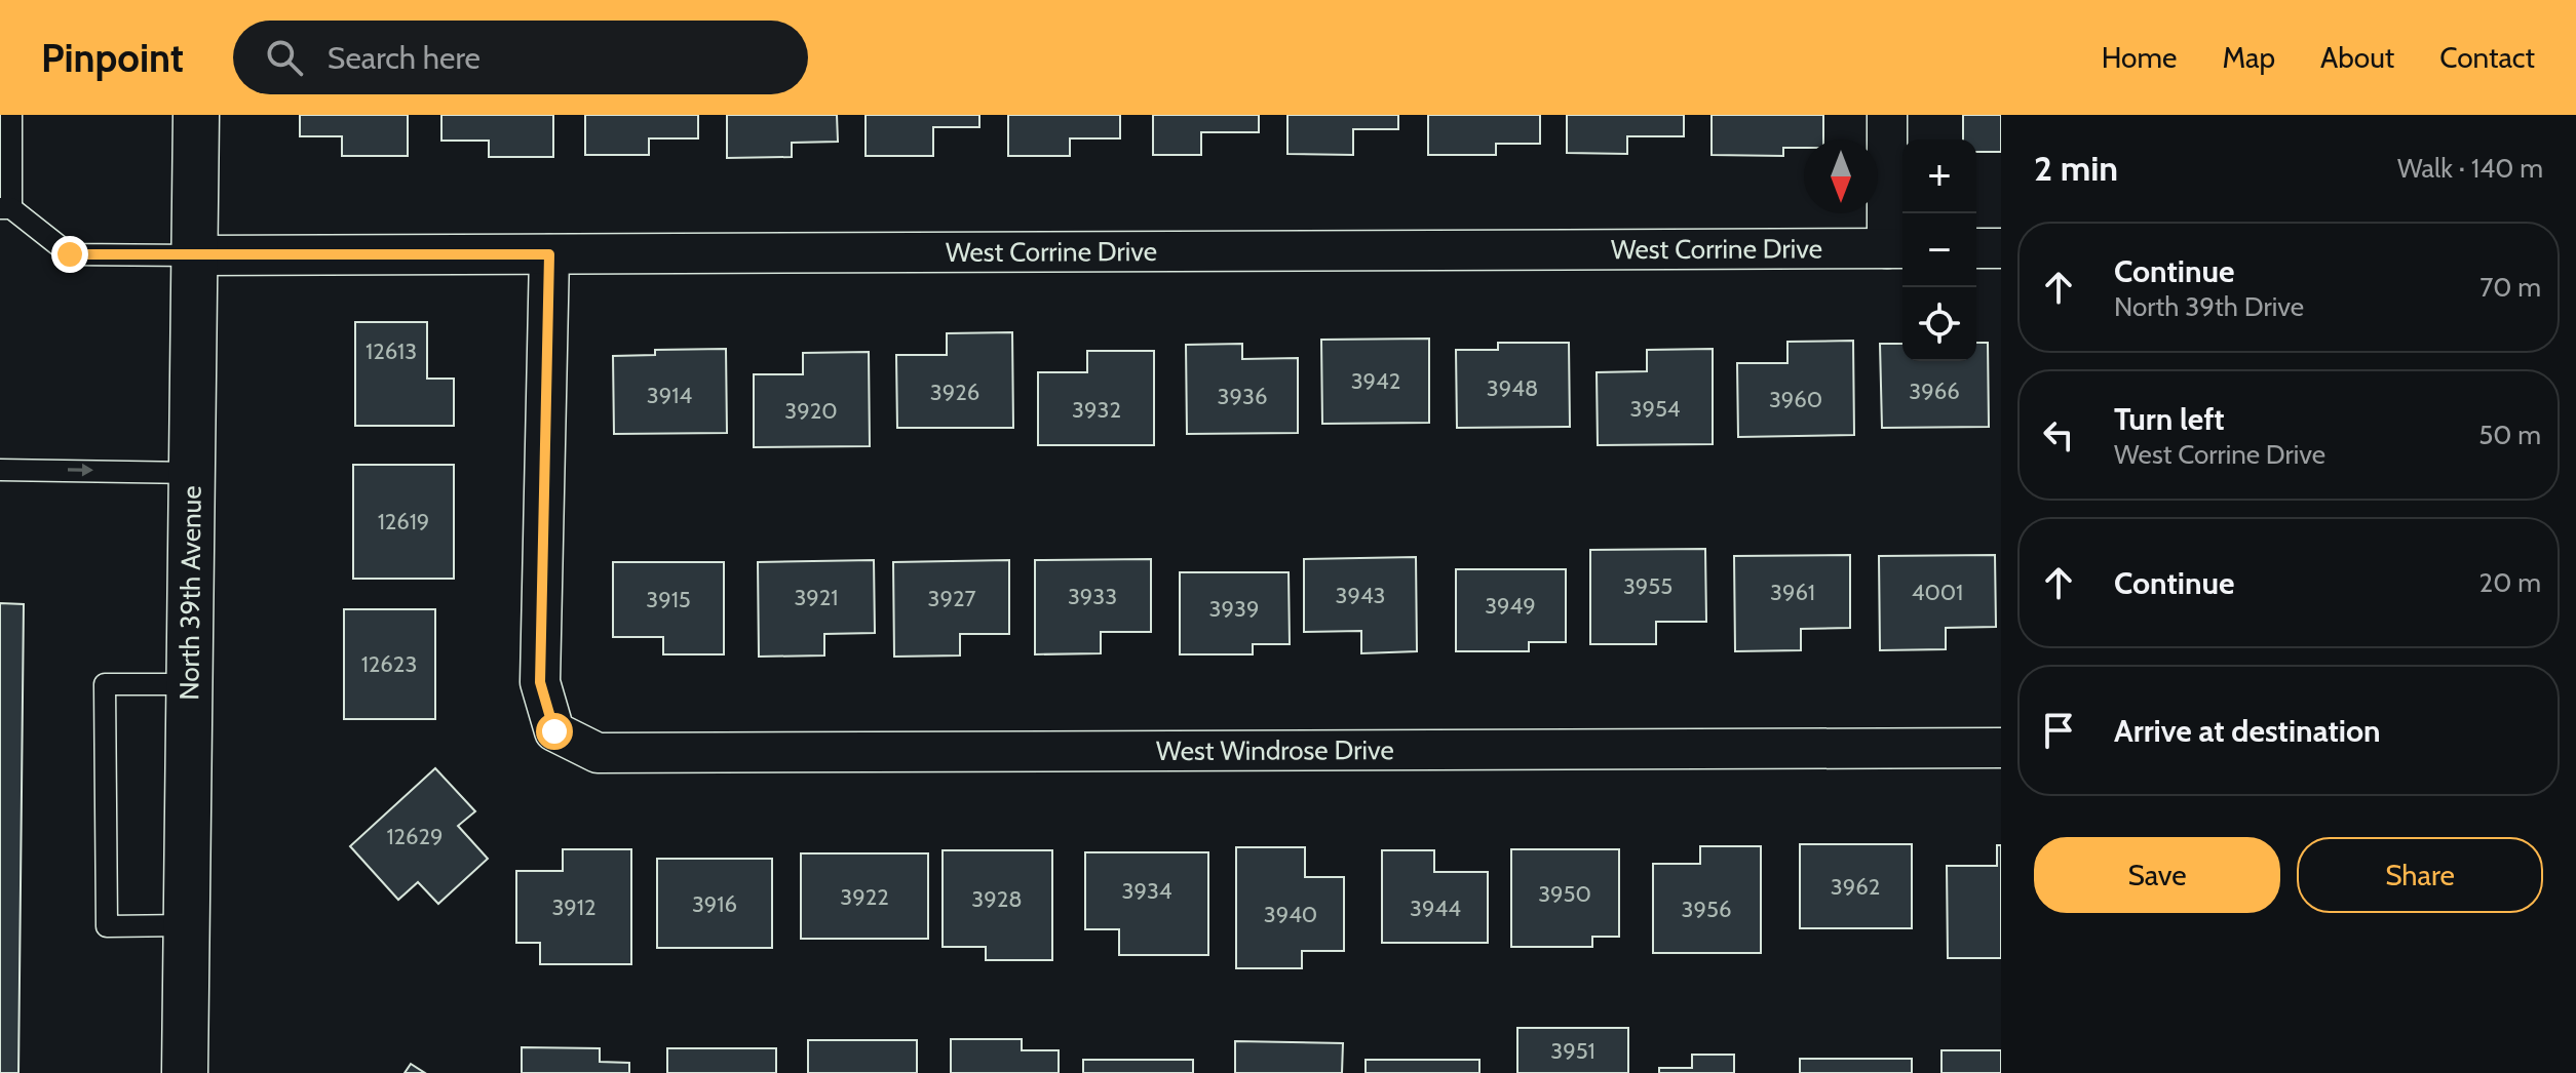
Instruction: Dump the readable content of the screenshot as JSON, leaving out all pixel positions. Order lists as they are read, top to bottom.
{
  "streets": {
    "street": ["West Corrine Drive", "North 39th Avenue", "West Windrose Drive"]
  },
  "crossings": [
    ["West Corrine Drive", "North 39th Avenue"],
    ["West Corrine Drive", "West Windrose Drive"]
  ],
  "house_numbers": [
    "12613",
    "3942",
    "3948",
    "3966",
    "3926",
    "3914",
    "3936",
    "3960",
    "3954",
    "3932",
    "3920",
    "12619",
    "3955",
    "3961",
    "4001",
    "3943",
    "3933",
    "3921",
    "3927",
    "3915",
    "3949",
    "3939",
    "12623",
    "12629",
    "3962",
    "3934",
    "3950",
    "3922",
    "3928",
    "3916",
    "3912",
    "3944",
    "3956",
    "3940",
    "3951"
  ],
  "north": "bottom",
  "page": {
    "header": "Pinpoint",
    "search": "Search here",
    "nav": [
      "Home",
      "Map",
      "About",
      "Contact"
    ],
    "heading": ["2 min", "Walk · 140 m"],
    "map_buttons": ["+", "−"],
    "list": [
      ["Continue", "North 39th Drive", "70 m"],
      ["Turn left", "West Corrine Drive", "50 m"],
      ["Continue", "20 m"],
      "Arrive at destination"
    ],
    "buttons": ["Save", "Share"]
  }
}
